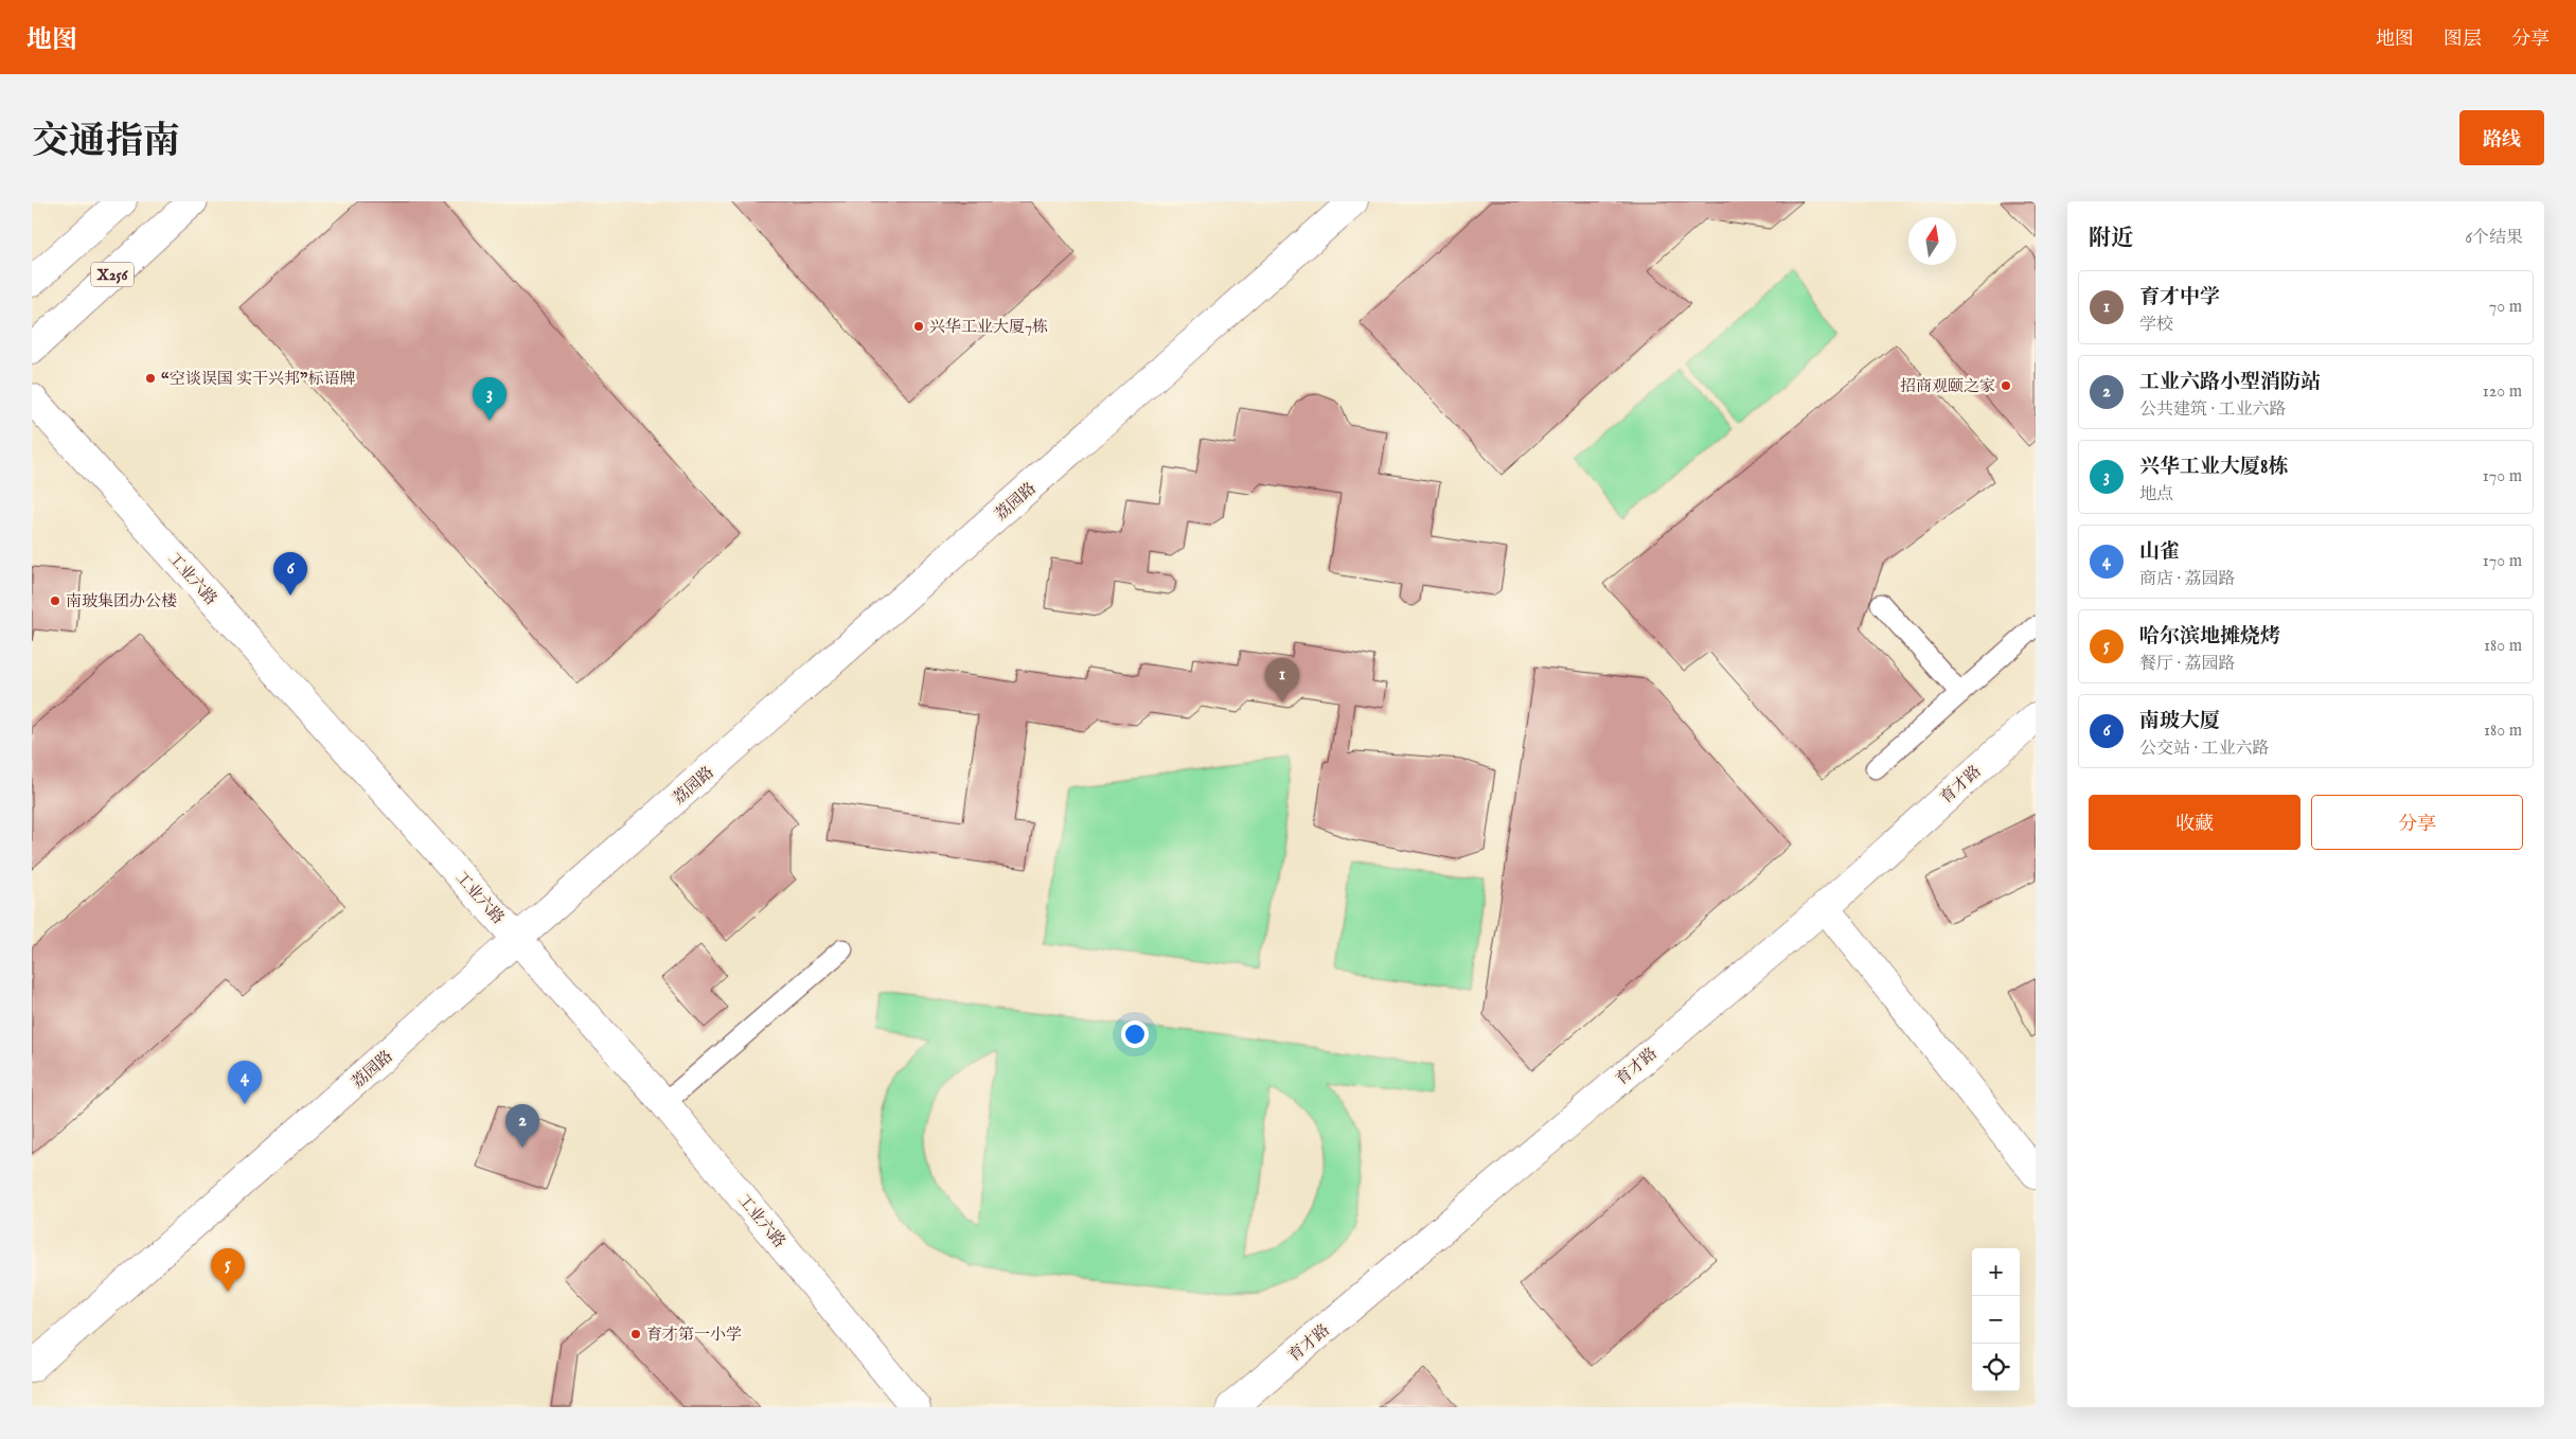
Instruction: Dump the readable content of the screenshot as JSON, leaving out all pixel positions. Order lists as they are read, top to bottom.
{
  "streets": {
    "street": [
      "X256",
      "荔园路",
      "工业六路",
      "育才路"
    ]
  },
  "crossings": [
    ["荔园路", "工业六路"]
  ],
  "places": [
    "兴华工业大厦7栋",
    "“空谈误国 实干兴邦”标语牌",
    "招商观颐之家",
    "南玻集团办公楼",
    "育才第一小学"
  ],
  "north": "top",
  "page": {
    "header": "地图",
    "nav": ["地图", "图层", "分享"],
    "title": "交通指南",
    "buttons": [
      "路线",
      ["收藏", "分享"]
    ],
    "heading": ["附近", "6个结果"],
    "list": [
      {
        "mark": "1",
        "name": "育才中学",
        "note": "学校",
        "value": "70 m"
      },
      {
        "mark": "2",
        "name": "工业六路小型消防站",
        "note": "公共建筑 · 工业六路",
        "value": "120 m"
      },
      {
        "mark": "3",
        "name": "兴华工业大厦8栋",
        "note": "地点",
        "value": "170 m"
      },
      {
        "mark": "4",
        "name": "山雀",
        "note": "商店 · 荔园路",
        "value": "170 m"
      },
      {
        "mark": "5",
        "name": "哈尔滨地摊烧烤",
        "note": "餐厅 · 荔园路",
        "value": "180 m"
      },
      {
        "mark": "6",
        "name": "南玻大厦",
        "note": "公交站 · 工业六路",
        "value": "180 m"
      }
    ],
    "pins": [
      "3",
      "6",
      "1",
      "4",
      "2",
      "5"
    ],
    "map_buttons": ["+", "−"]
  }
}
